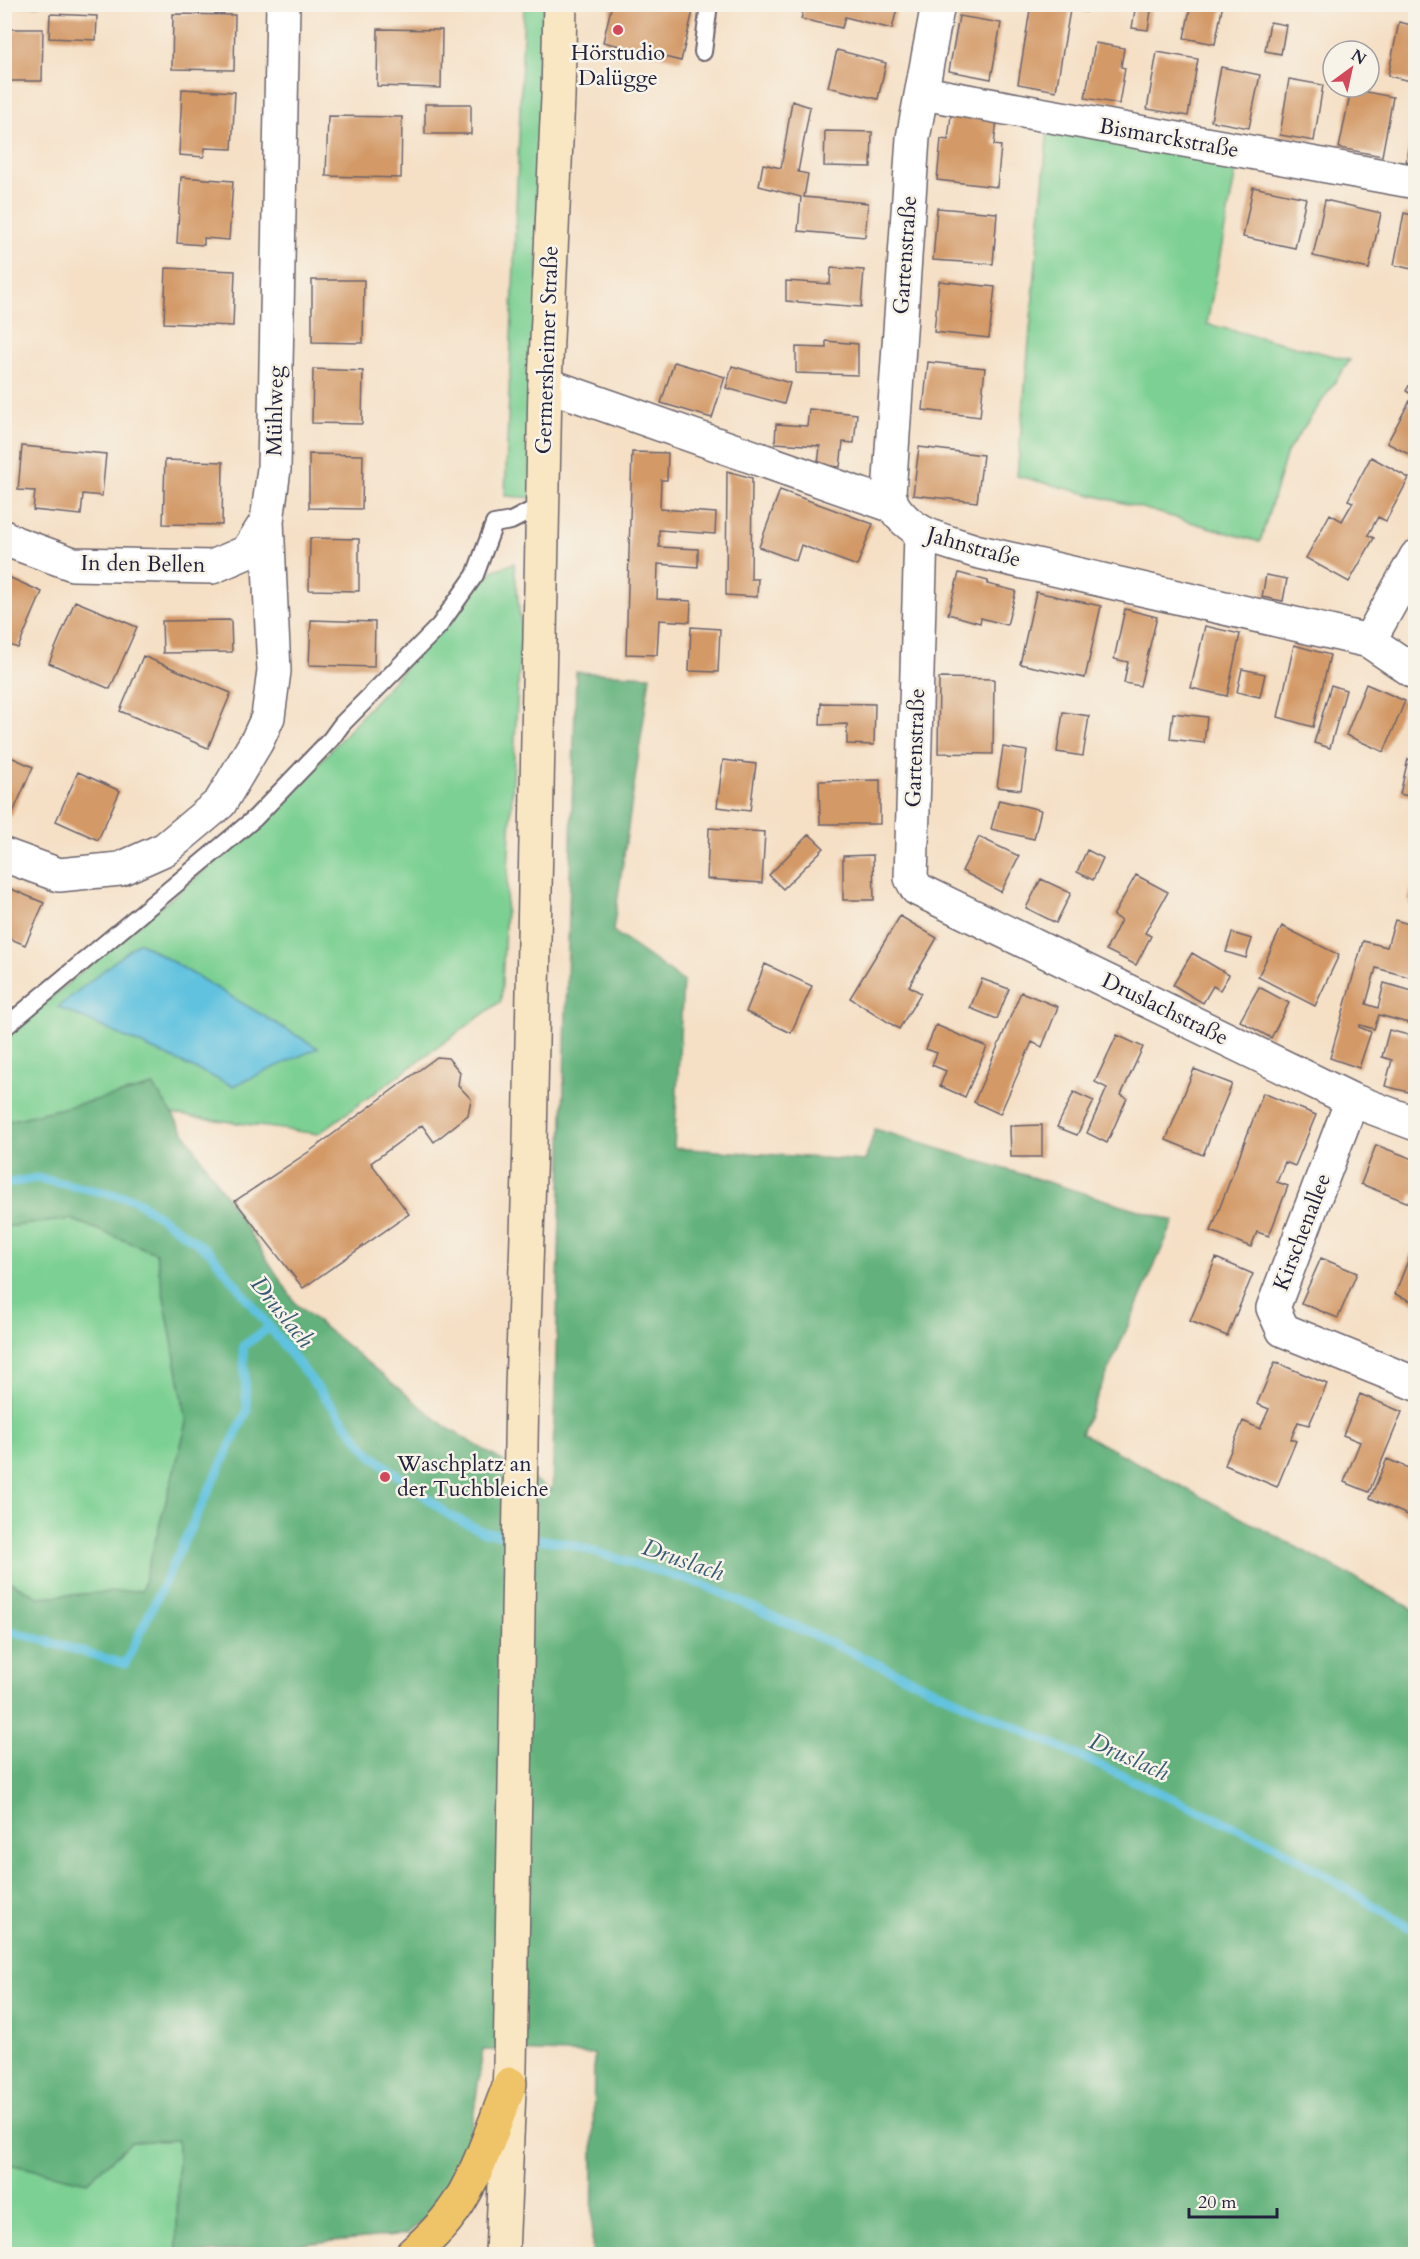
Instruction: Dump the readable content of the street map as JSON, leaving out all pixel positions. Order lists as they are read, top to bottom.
{
  "streets": {
    "main road": ["Germersheimer Straße"],
    "street": [
      "Bismarckstraße",
      "Gartenstraße",
      "Mühlweg",
      "Jahnstraße",
      "In den Bellen",
      "Druslachstraße",
      "Kirschenallee"
    ]
  },
  "crossings": [
    ["Bismarckstraße", "Gartenstraße"],
    ["Gartenstraße", "Jahnstraße"],
    ["Gartenstraße", "Druslachstraße"],
    ["Germersheimer Straße", "Jahnstraße"],
    ["Mühlweg", "In den Bellen"],
    ["Druslachstraße", "Kirschenallee"]
  ],
  "water": ["Druslach"],
  "places": ["Hörstudio Dalügge", "Waschplatz an der Tuchbleiche"],
  "scale_bar": "20 m",
  "north": "top right"
}
